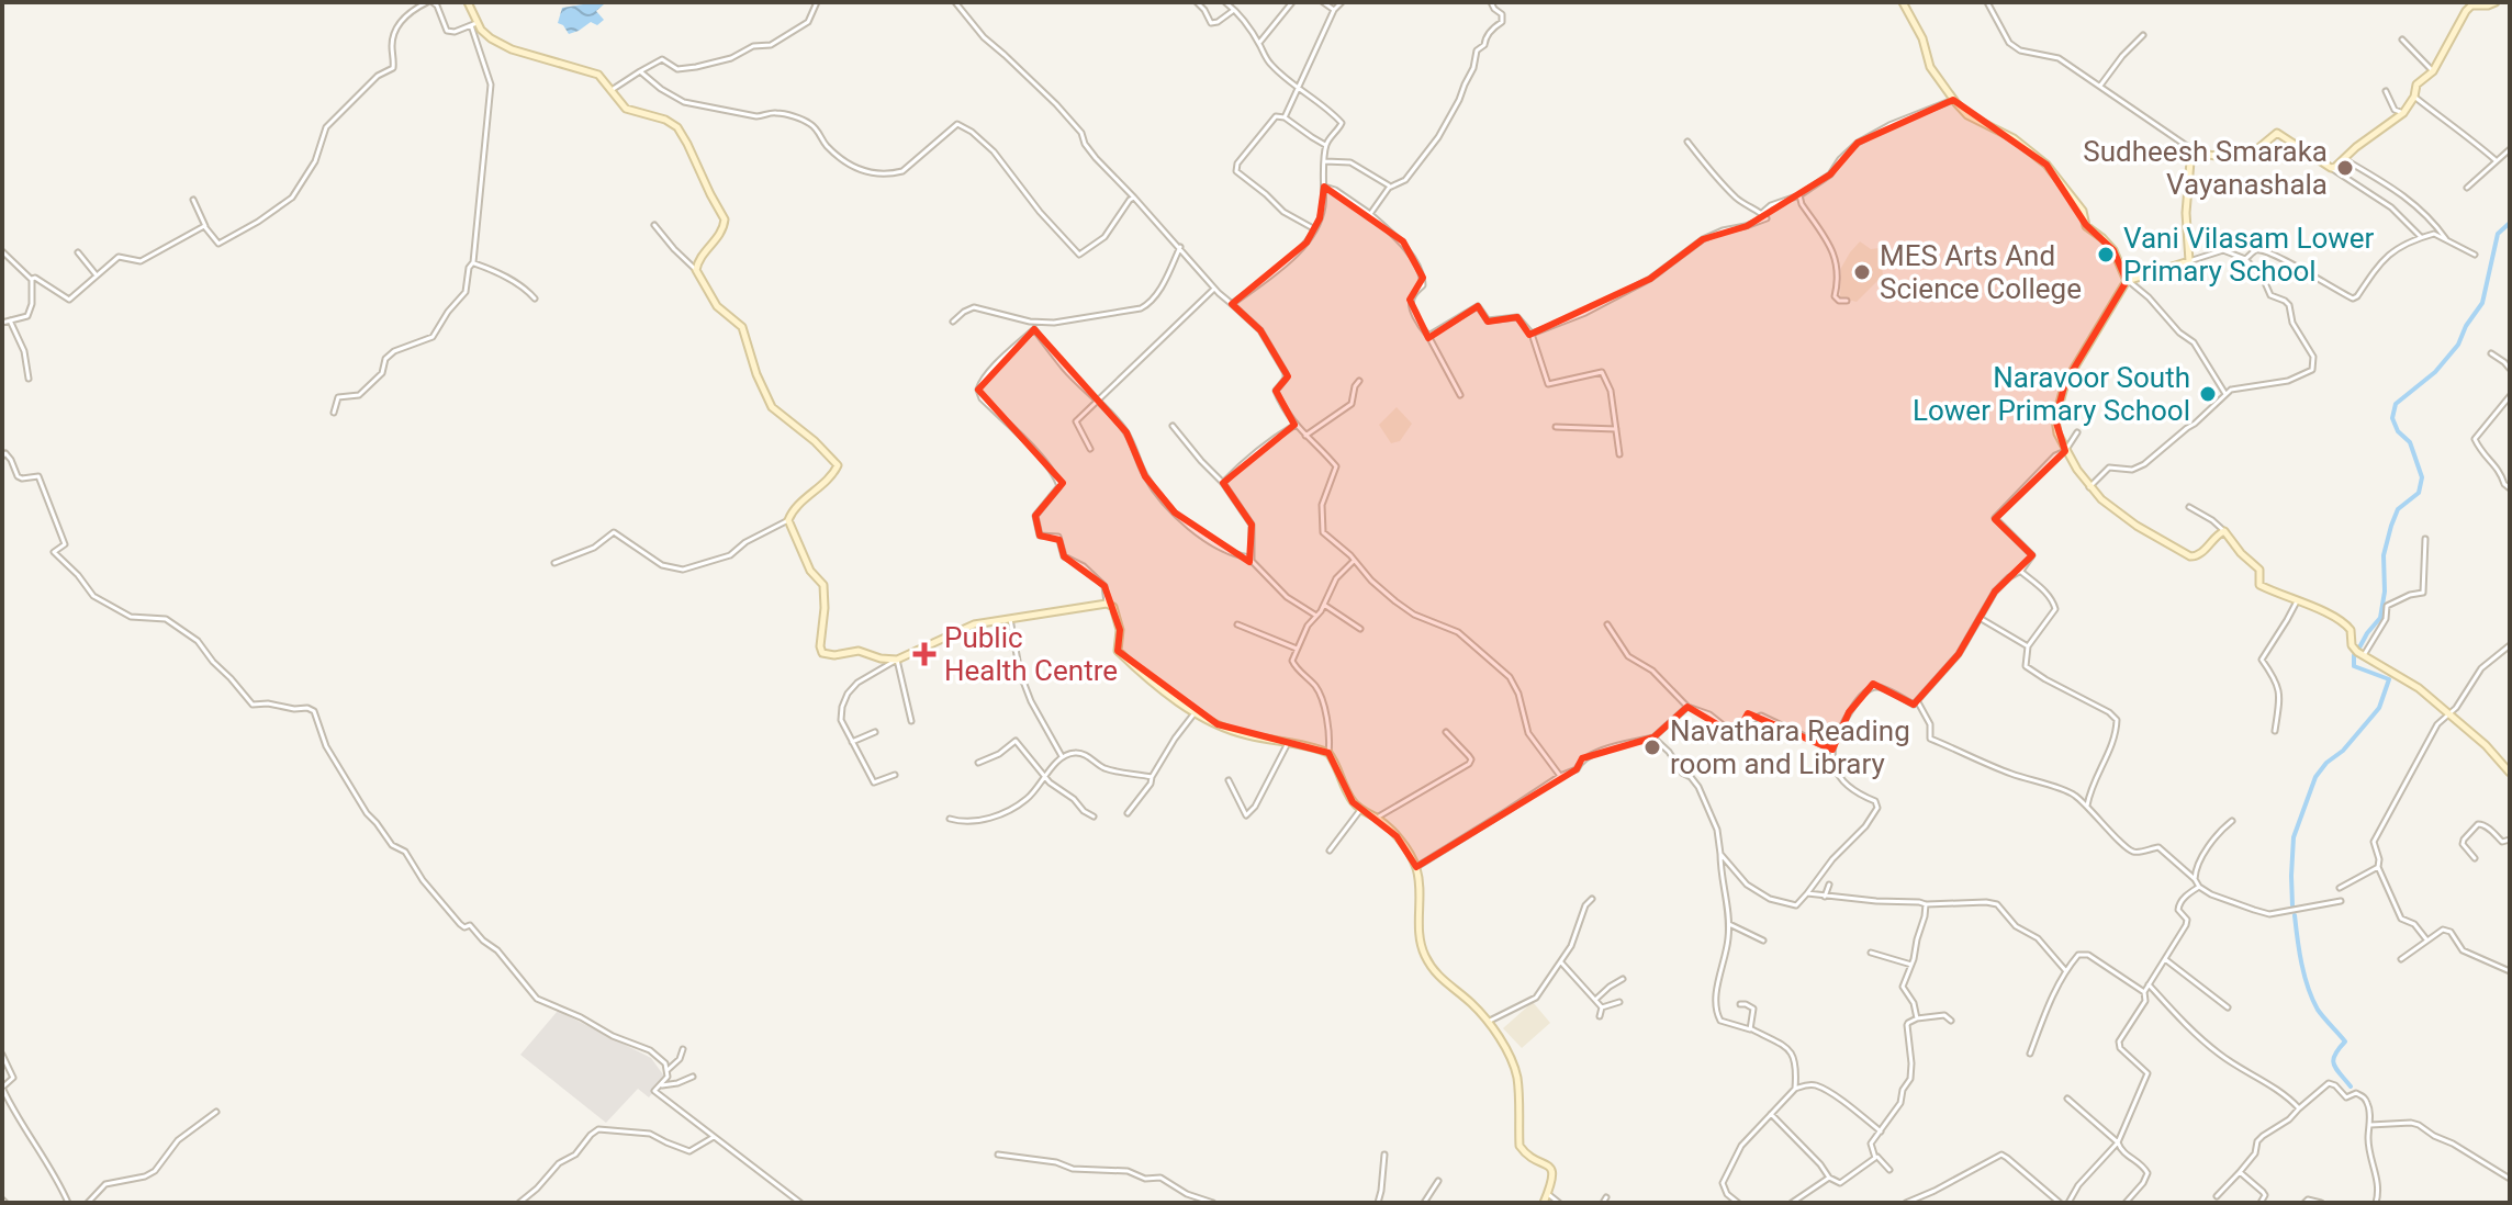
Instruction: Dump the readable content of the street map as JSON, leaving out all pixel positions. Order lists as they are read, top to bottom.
{
  "places": {
    "other": [
      "Sudheesh Smaraka Vayanashala",
      "Vani Vilasam Lower Primary School",
      "MES Arts And Science College",
      "Naravoor South Lower Primary School",
      "Navathara Reading room and Library"
    ],
    "health": ["Public Health Centre"]
  }
}
